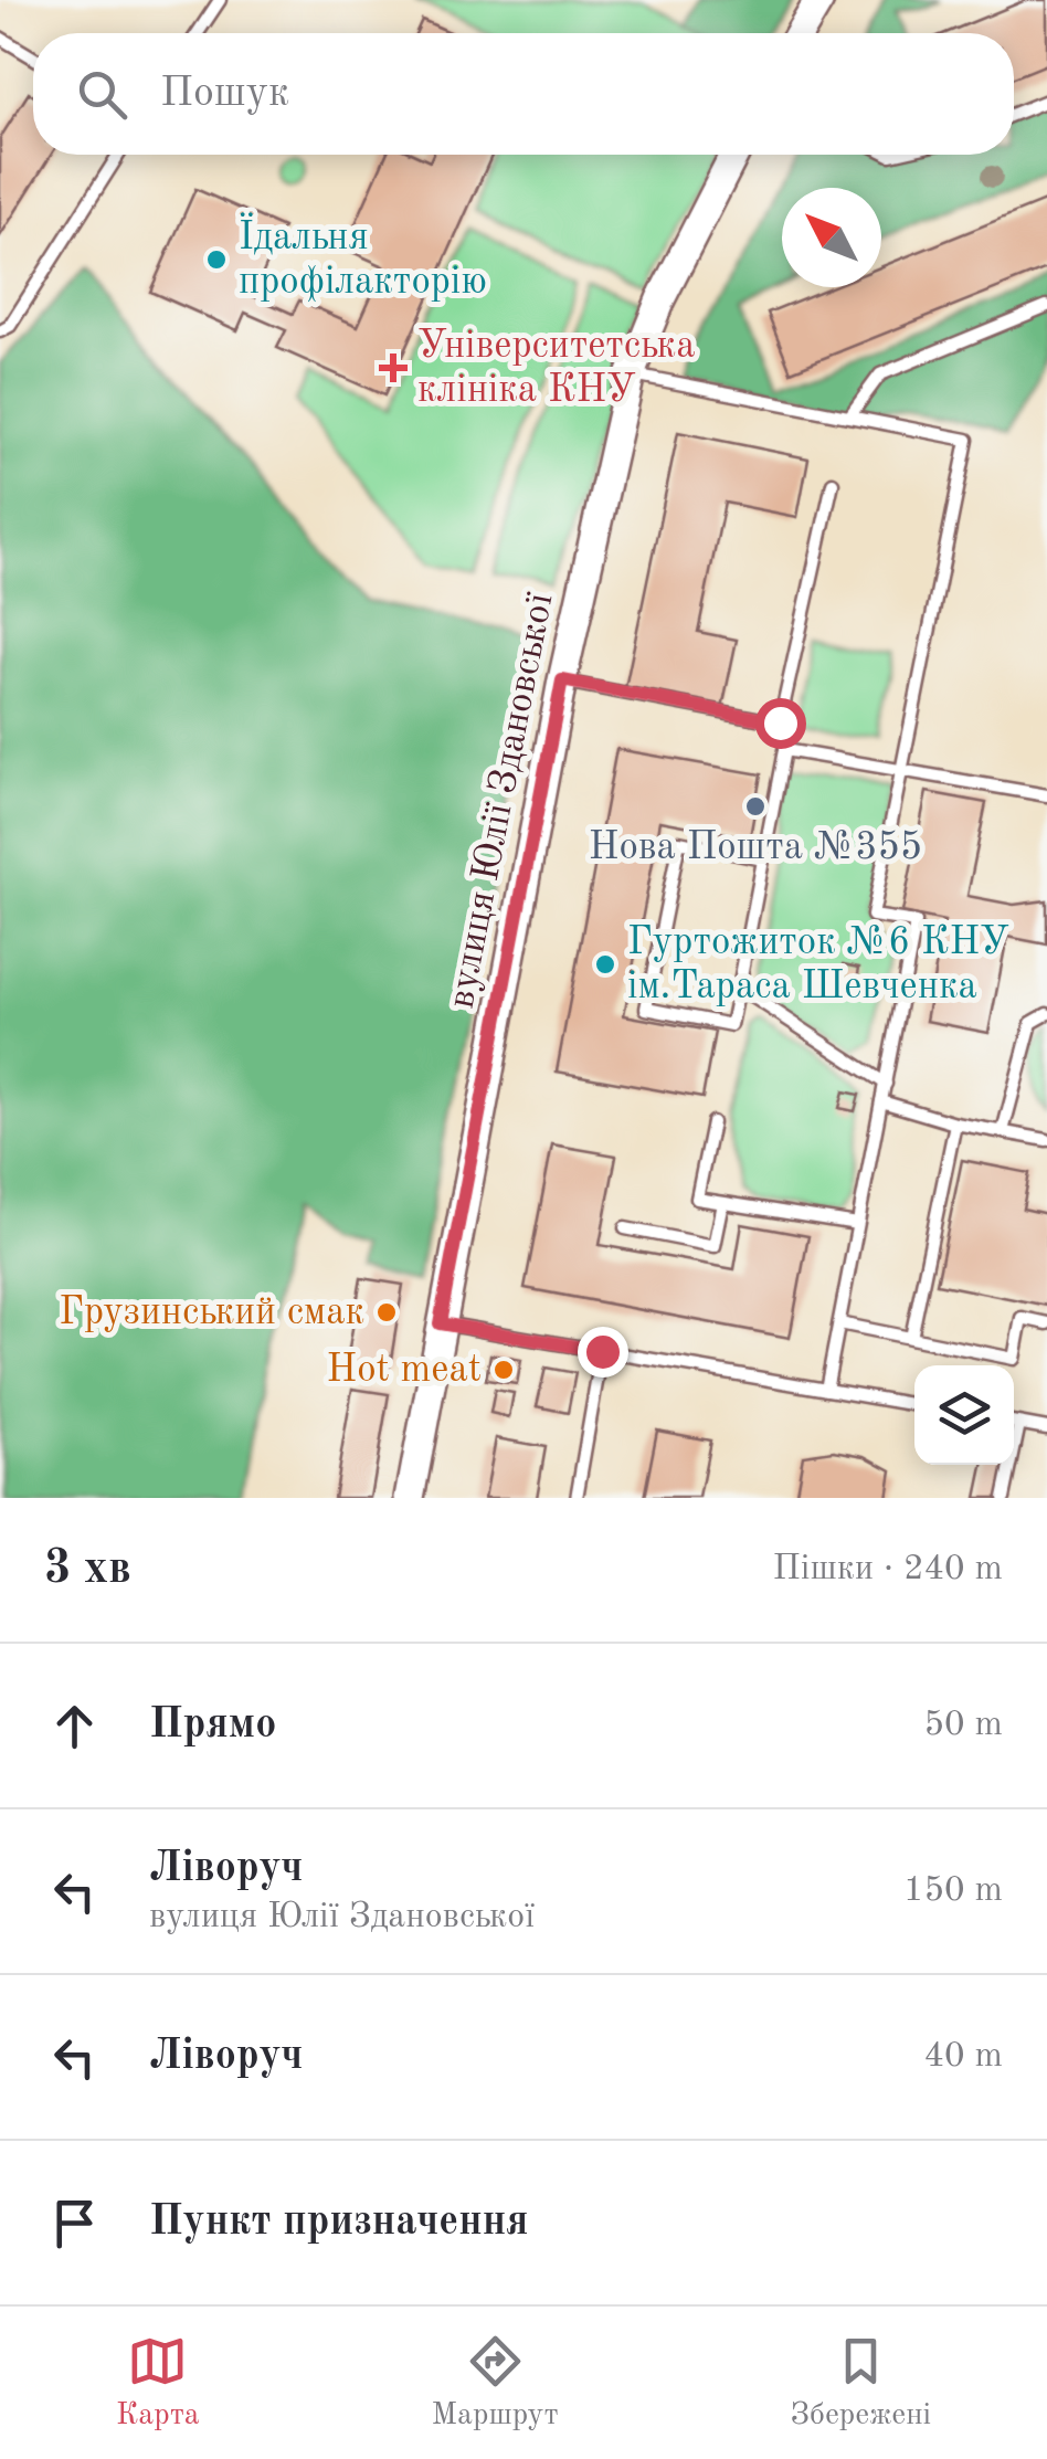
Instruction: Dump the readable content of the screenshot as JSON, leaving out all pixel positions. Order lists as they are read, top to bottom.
{
  "streets": {
    "street": ["вулиця Юлії Здановської"]
  },
  "places": {
    "other": [
      "Їдальня профілакторію",
      "Нова Пошта №355",
      "Гуртожиток №6 КНУ ім.Тараса Шевченка",
      "Грузинський смак",
      "Hot meat"
    ],
    "health": ["Університетська клініка КНУ"]
  },
  "north": "top left",
  "page": {
    "search": "Пошук",
    "heading": ["3 хв", "Пішки · 240 m"],
    "list": [
      ["Прямо", "50 m"],
      ["Ліворуч", "вулиця Юлії Здановської", "150 m"],
      ["Ліворуч", "40 m"],
      "Пункт призначення"
    ],
    "nav": ["Карта", "Маршрут", "Збережені"]
  }
}
